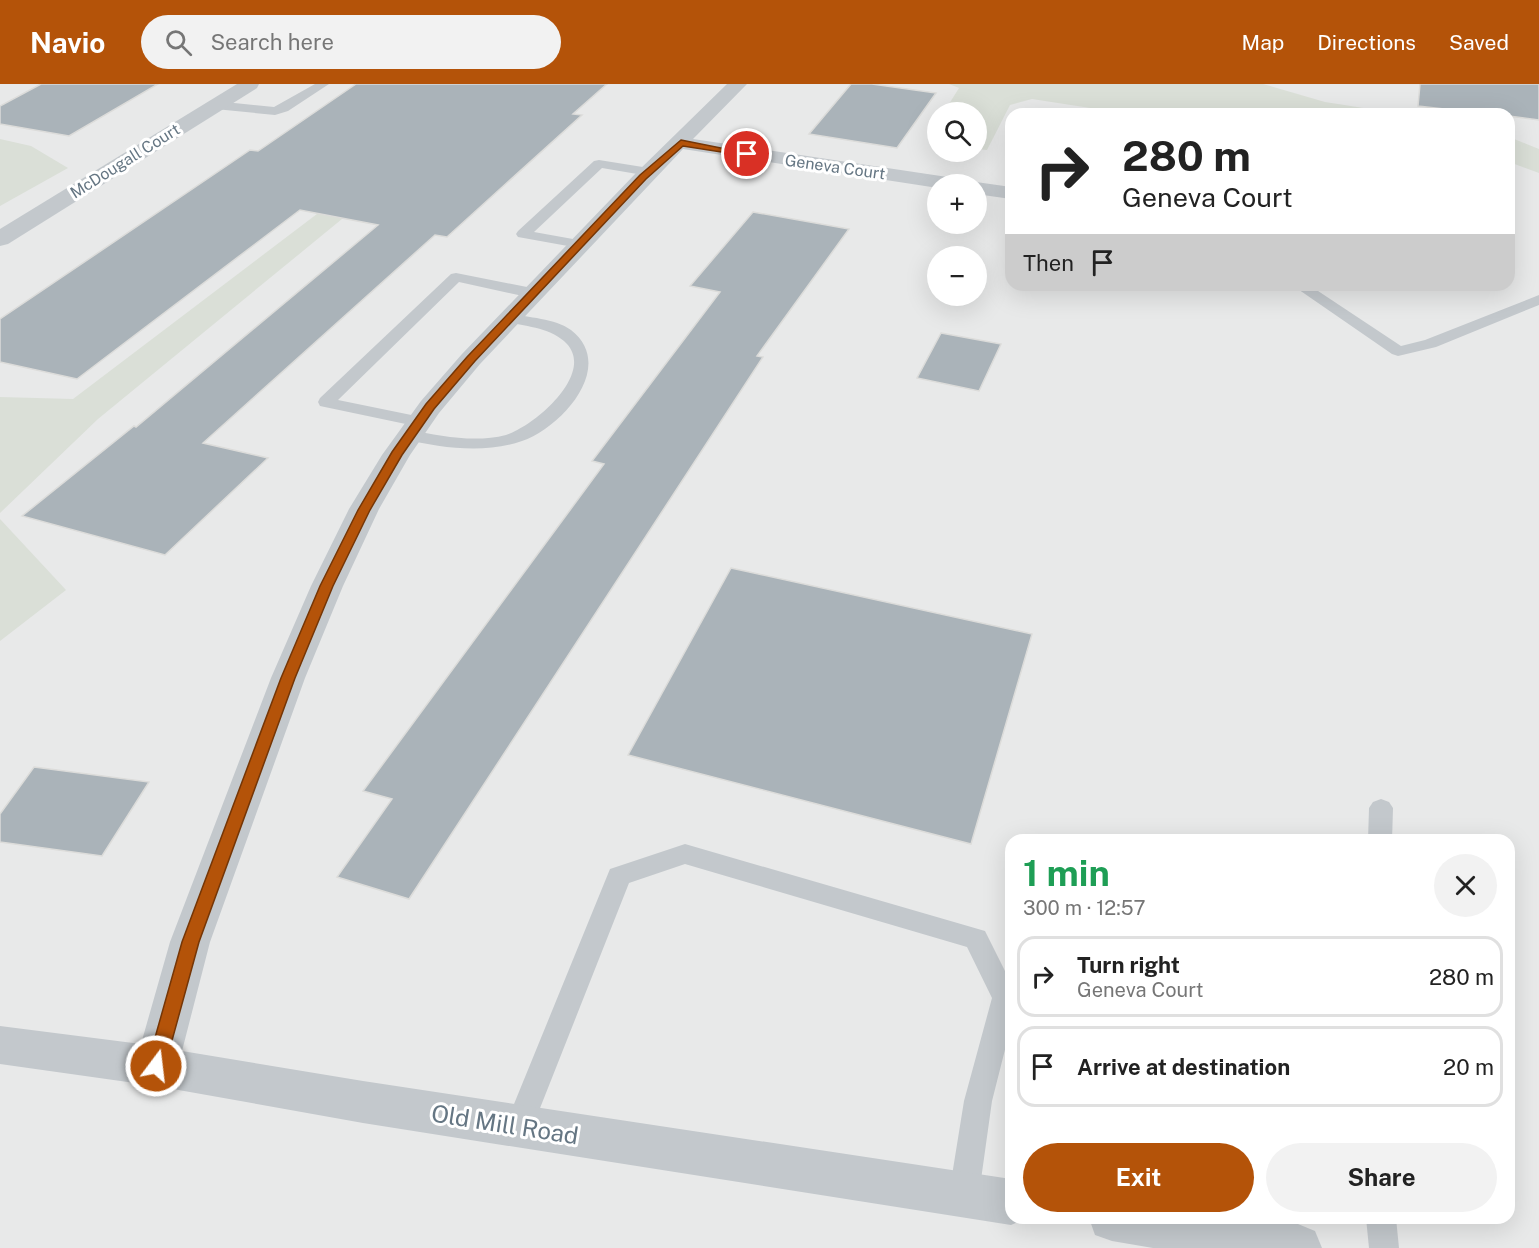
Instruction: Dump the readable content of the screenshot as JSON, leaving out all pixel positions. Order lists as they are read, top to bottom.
{
  "streets": {
    "street": ["McDougall Court", "Geneva Court", "Old Mill Road"]
  },
  "page": {
    "header": "Navio",
    "search": "Search here",
    "nav": ["Map", "Directions", "Saved"],
    "map_buttons": ["+", "−"],
    "turn": ["280 m", "Geneva Court"],
    "then": "Then",
    "heading": ["1 min", "300 m · 12:57"],
    "list": [
      {
        "name": "Turn right",
        "note": "Geneva Court",
        "value": "280 m"
      },
      {
        "name": "Arrive at destination",
        "value": "20 m"
      }
    ],
    "buttons": ["Exit", "Share"]
  }
}
